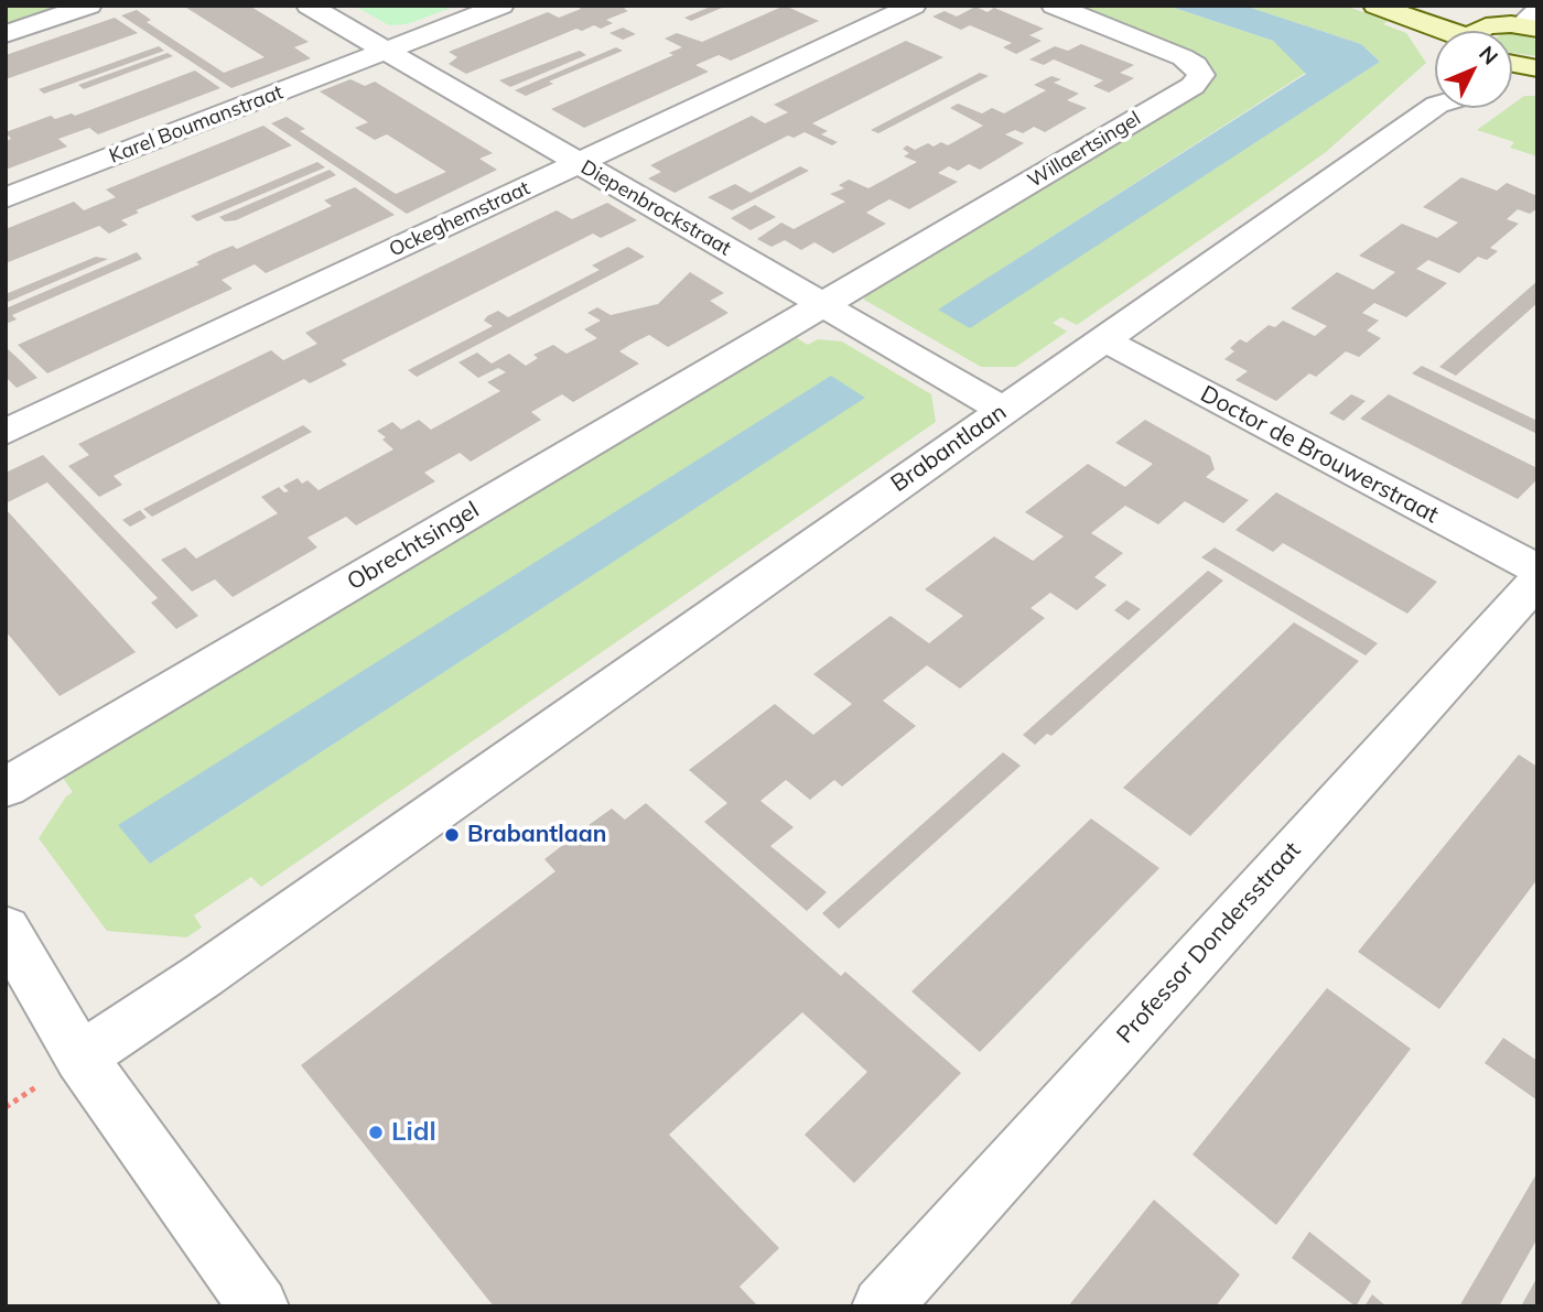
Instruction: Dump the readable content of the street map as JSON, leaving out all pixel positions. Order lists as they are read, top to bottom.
{
  "streets": {
    "street": [
      "Karel Boumanstraat",
      "Willaertsingel",
      "Diepenbrockstraat",
      "Ockeghemstraat",
      "Brabantlaan",
      "Doctor de Brouwerstraat",
      "Obrechtsingel",
      "Professor Dondersstraat"
    ]
  },
  "crossings": [
    ["Karel Boumanstraat", "Diepenbrockstraat"],
    ["Willaertsingel", "Diepenbrockstraat"],
    ["Willaertsingel", "Obrechtsingel"],
    ["Diepenbrockstraat", "Ockeghemstraat"],
    ["Diepenbrockstraat", "Brabantlaan"],
    ["Diepenbrockstraat", "Obrechtsingel"],
    ["Brabantlaan", "Doctor de Brouwerstraat"]
  ],
  "places": ["Brabantlaan", "Lidl"],
  "north": "top right"
}
